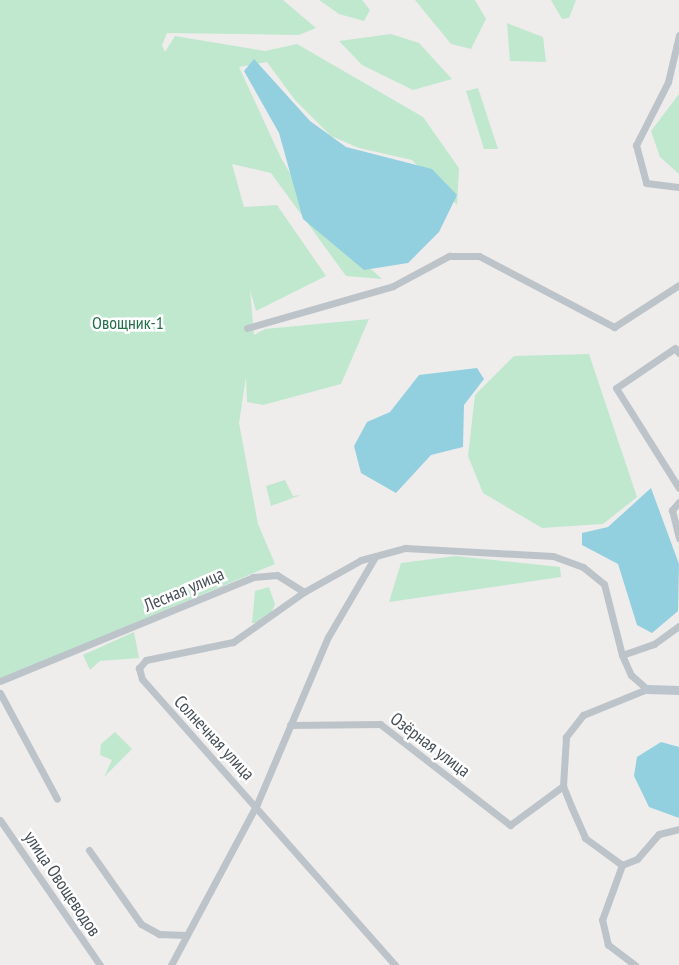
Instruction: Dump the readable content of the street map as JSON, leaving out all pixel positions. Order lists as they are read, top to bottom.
{
  "streets": {
    "street": [
      "Лесная улица",
      "Солнечная улица",
      "Озёрная улица",
      "улица Овощеводов"
    ]
  },
  "crossings": [
    ["Лесная улица", "Солнечная улица"]
  ],
  "parks": ["Овощник-1"]
}
